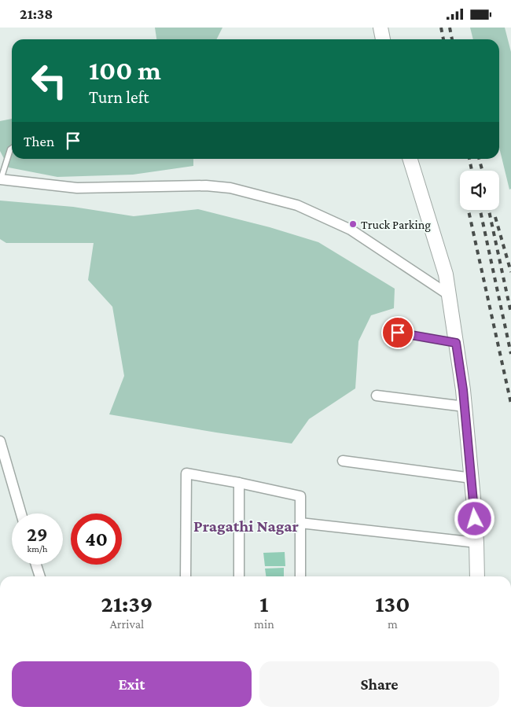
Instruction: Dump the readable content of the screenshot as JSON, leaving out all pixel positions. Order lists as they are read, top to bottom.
{
  "districts": ["Pragathi Nagar"],
  "places": ["Truck Parking"],
  "page": {
    "status": "21:38",
    "turn": ["100 m", "Turn left"],
    "then": "Then",
    "speed": "29 km/h",
    "limit": "40",
    "eta": [
      "21:39",
      "Arrival",
      "1",
      "min",
      "130",
      "m"
    ],
    "buttons": ["Exit", "Share"]
  }
}
